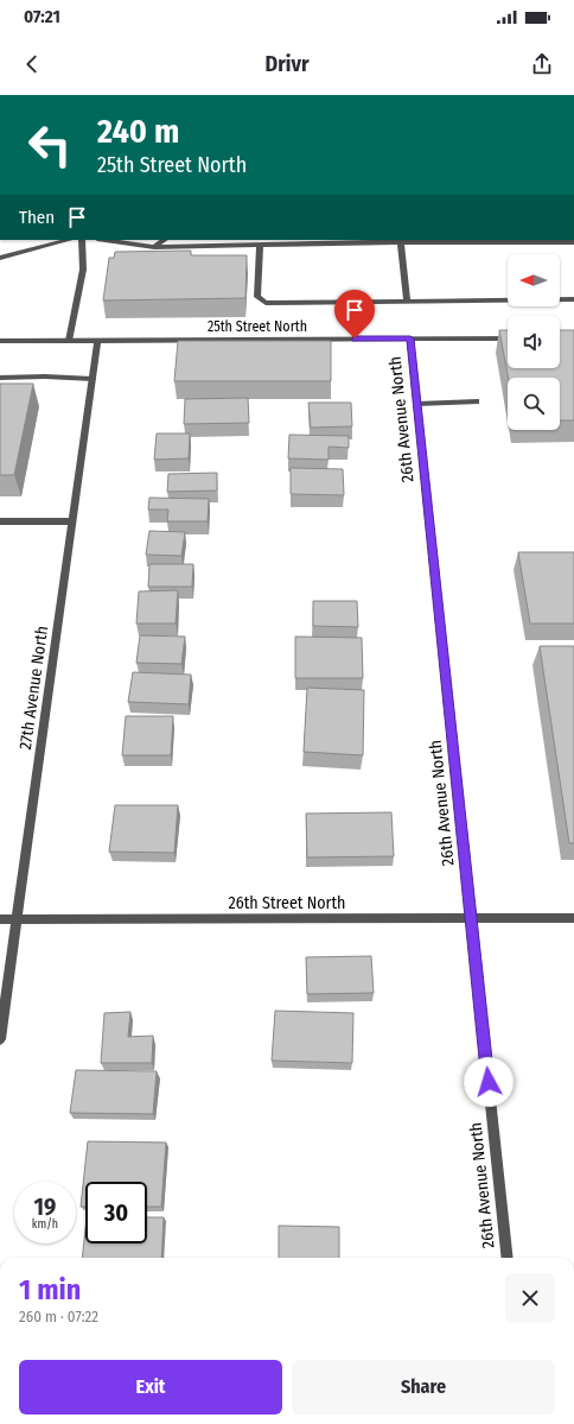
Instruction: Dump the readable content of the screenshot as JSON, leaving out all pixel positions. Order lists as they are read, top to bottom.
{
  "streets": {
    "street": [
      "25th Street North",
      "26th Avenue North",
      "27th Avenue North",
      "26th Street North"
    ]
  },
  "crossings": [
    ["25th Street North", "26th Avenue North"],
    ["25th Street North", "27th Avenue North"],
    ["26th Avenue North", "26th Street North"],
    ["27th Avenue North", "26th Street North"]
  ],
  "north": "left",
  "page": {
    "status": "07:21",
    "header": "Drivr",
    "turn": ["240 m", "25th Street North"],
    "then": "Then",
    "speed": "19 km/h",
    "limit": "30",
    "heading": ["1 min", "260 m · 07:22"],
    "buttons": ["Exit", "Share"]
  }
}
